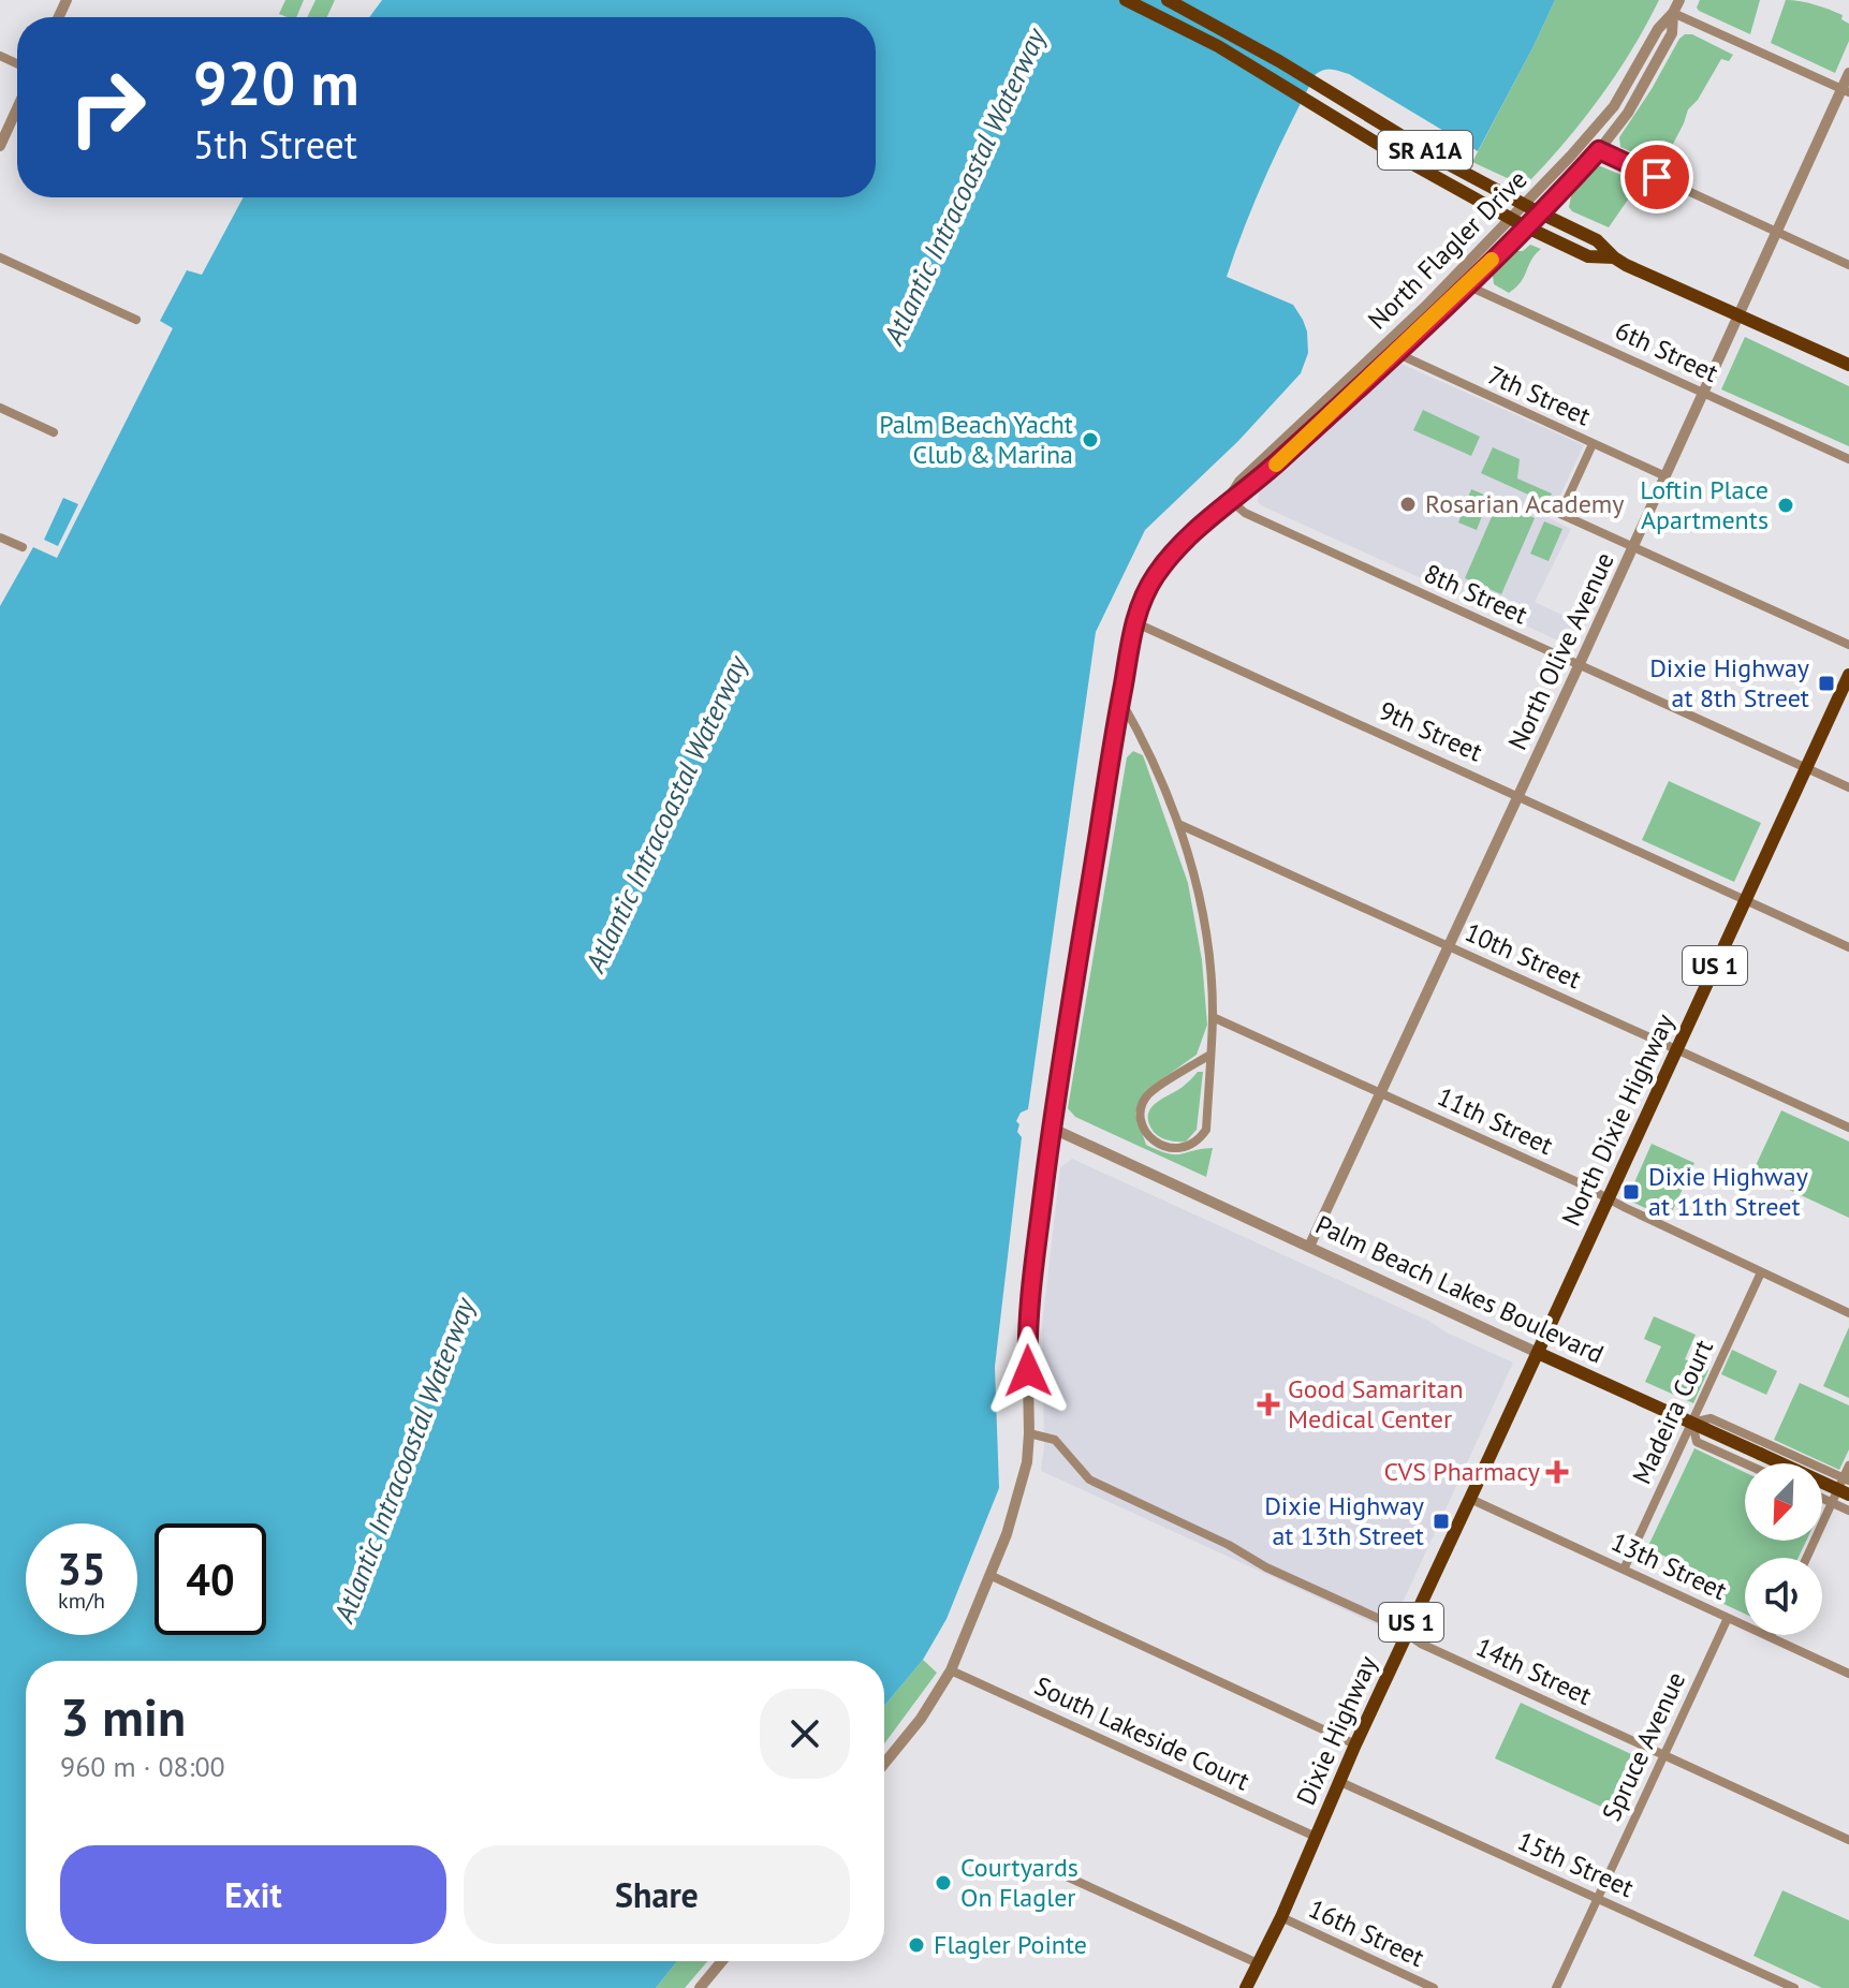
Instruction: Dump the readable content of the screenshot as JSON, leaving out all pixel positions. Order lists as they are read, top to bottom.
{
  "streets": {
    "main road": [
      "SR A1A",
      "US 1",
      "North Dixie Highway",
      "Palm Beach Lakes Boulevard",
      "Dixie Highway"
    ],
    "street": [
      "North Flagler Drive",
      "6th Street",
      "7th Street",
      "8th Street",
      "North Olive Avenue",
      "9th Street",
      "10th Street",
      "11th Street",
      "Madeira Court",
      "13th Street",
      "14th Street",
      "South Lakeside Court",
      "Spruce Avenue",
      "15th Street",
      "16th Street"
    ]
  },
  "crossings": [
    ["SR A1A", "North Flagler Drive"],
    ["SR A1A", "North Olive Avenue"],
    ["North Flagler Drive", "6th Street"],
    ["North Flagler Drive", "7th Street"],
    ["North Flagler Drive", "8th Street"],
    ["North Flagler Drive", "9th Street"],
    ["North Flagler Drive", "Palm Beach Lakes Boulevard"],
    ["North Flagler Drive", "14th Street"],
    ["North Flagler Drive", "South Lakeside Court"],
    ["6th Street", "North Olive Avenue"],
    ["7th Street", "North Olive Avenue"],
    ["8th Street", "North Olive Avenue"],
    ["8th Street", "North Dixie Highway"],
    ["North Olive Avenue", "9th Street"],
    ["North Olive Avenue", "10th Street"],
    ["North Olive Avenue", "11th Street"],
    ["North Olive Avenue", "Palm Beach Lakes Boulevard"],
    ["9th Street", "North Dixie Highway"],
    ["10th Street", "North Dixie Highway"],
    ["North Dixie Highway", "11th Street"],
    ["North Dixie Highway", "Palm Beach Lakes Boulevard"],
    ["North Dixie Highway", "Dixie Highway"],
    ["11th Street", "Madeira Court"],
    ["Palm Beach Lakes Boulevard", "Madeira Court"],
    ["Palm Beach Lakes Boulevard", "Dixie Highway"],
    ["Madeira Court", "13th Street"],
    ["13th Street", "Dixie Highway"],
    ["13th Street", "Spruce Avenue"],
    ["14th Street", "Dixie Highway"],
    ["14th Street", "Spruce Avenue"],
    ["Dixie Highway", "South Lakeside Court"],
    ["Dixie Highway", "15th Street"],
    ["Dixie Highway", "16th Street"],
    ["Spruce Avenue", "15th Street"]
  ],
  "water": ["Atlantic Intracoastal Waterway"],
  "places": {
    "other": [
      "Palm Beach Yacht Club & Marina",
      "Rosarian Academy",
      "Loftin Place Apartments",
      "Courtyards On Flagler",
      "Flagler Pointe"
    ],
    "transit": ["Dixie Highway at 8th Street", "Dixie Highway at 11th Street", "Dixie Highway at 13th Street"],
    "health": ["Good Samaritan Medical Center", "CVS Pharmacy"]
  },
  "north": "bottom left",
  "page": {
    "turn": ["920 m", "5th Street"],
    "speed": "35 km/h",
    "limit": "40",
    "heading": ["3 min", "960 m · 08:00"],
    "buttons": ["Exit", "Share"]
  }
}
